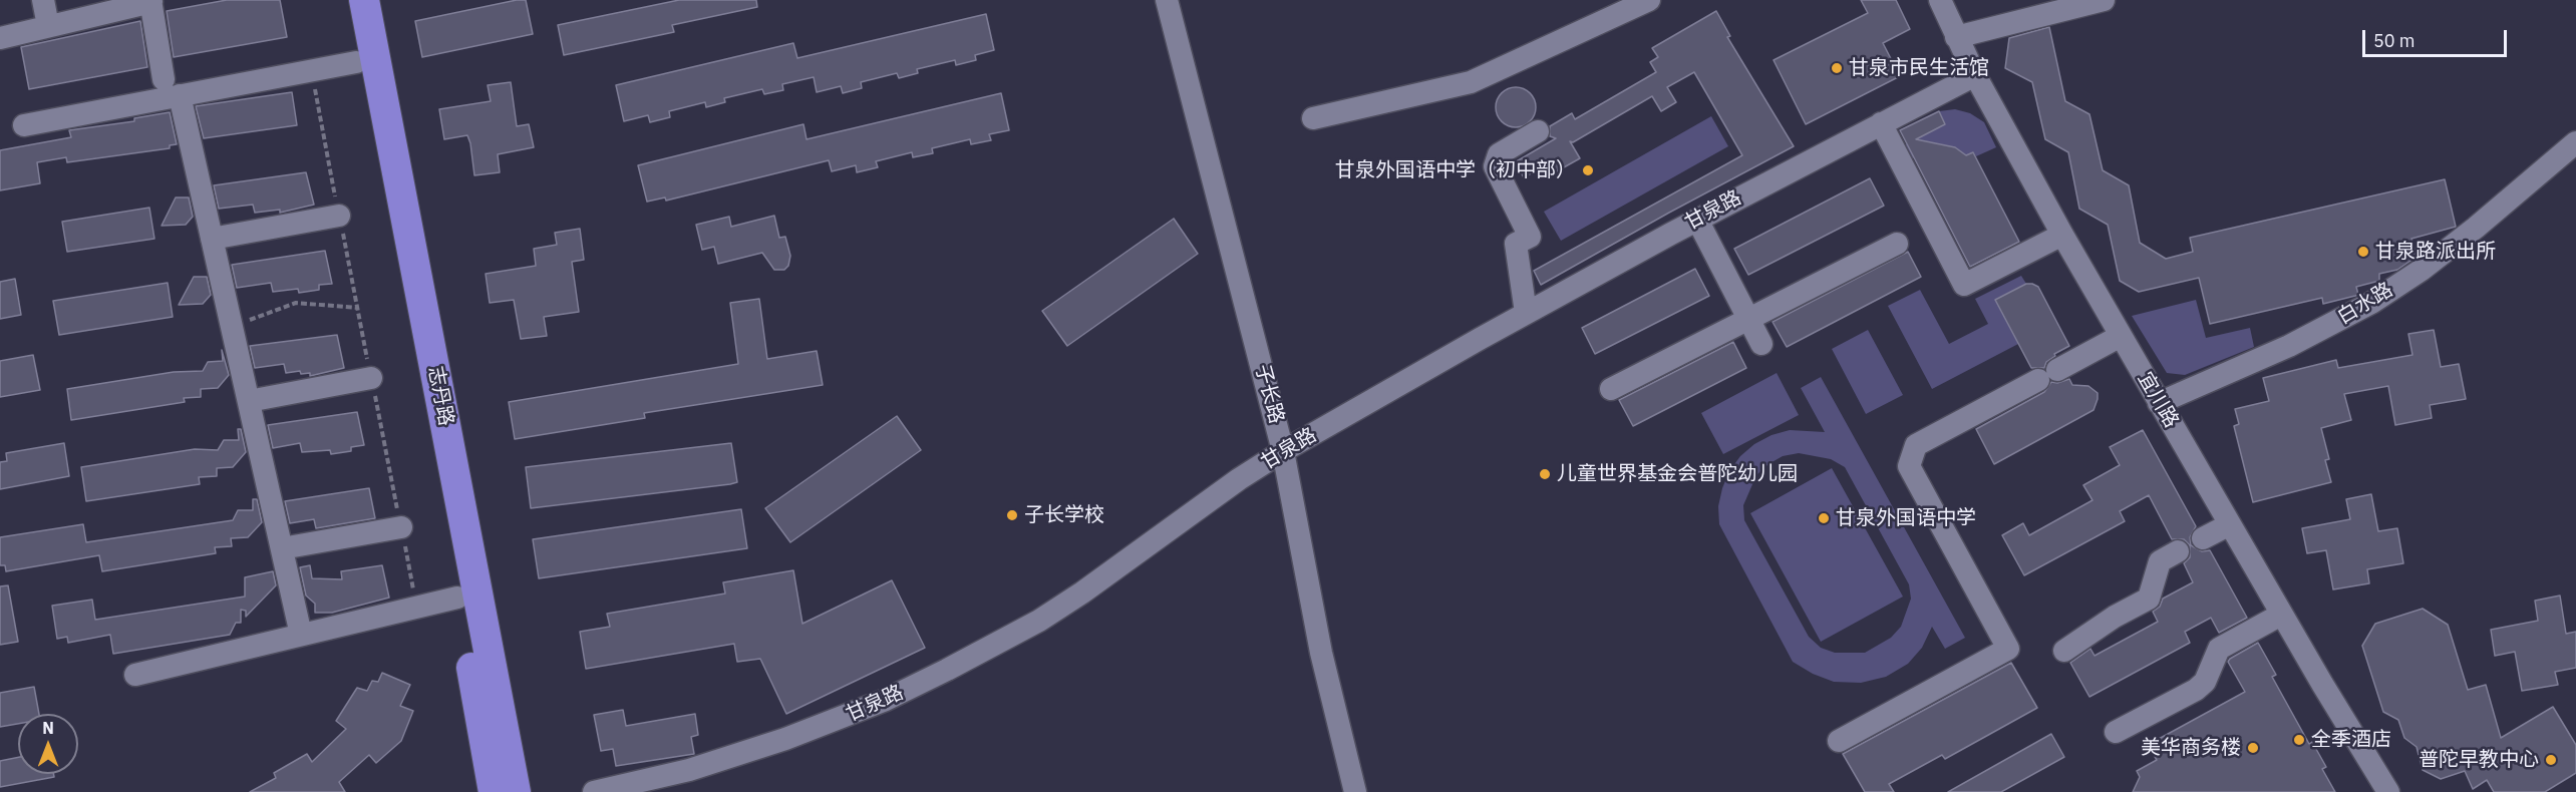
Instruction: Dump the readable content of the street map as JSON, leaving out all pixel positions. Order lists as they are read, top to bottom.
{
  "streets": {
    "main road": ["志丹路"],
    "street": [
      "甘泉路",
      "白水路",
      "子长路",
      "宜川路"
    ]
  },
  "crossings": [
    ["甘泉路", "子长路"],
    ["甘泉路", "宜川路"],
    ["白水路", "宜川路"]
  ],
  "places": [
    "甘泉市民生活馆",
    "甘泉外国语中学（初中部）",
    "甘泉路派出所",
    "儿童世界基金会普陀幼儿园",
    "子长学校",
    "甘泉外国语中学",
    "全季酒店",
    "美华商务楼",
    "普陀早教中心"
  ],
  "scale_bar": "50 m",
  "north": "top"
}
